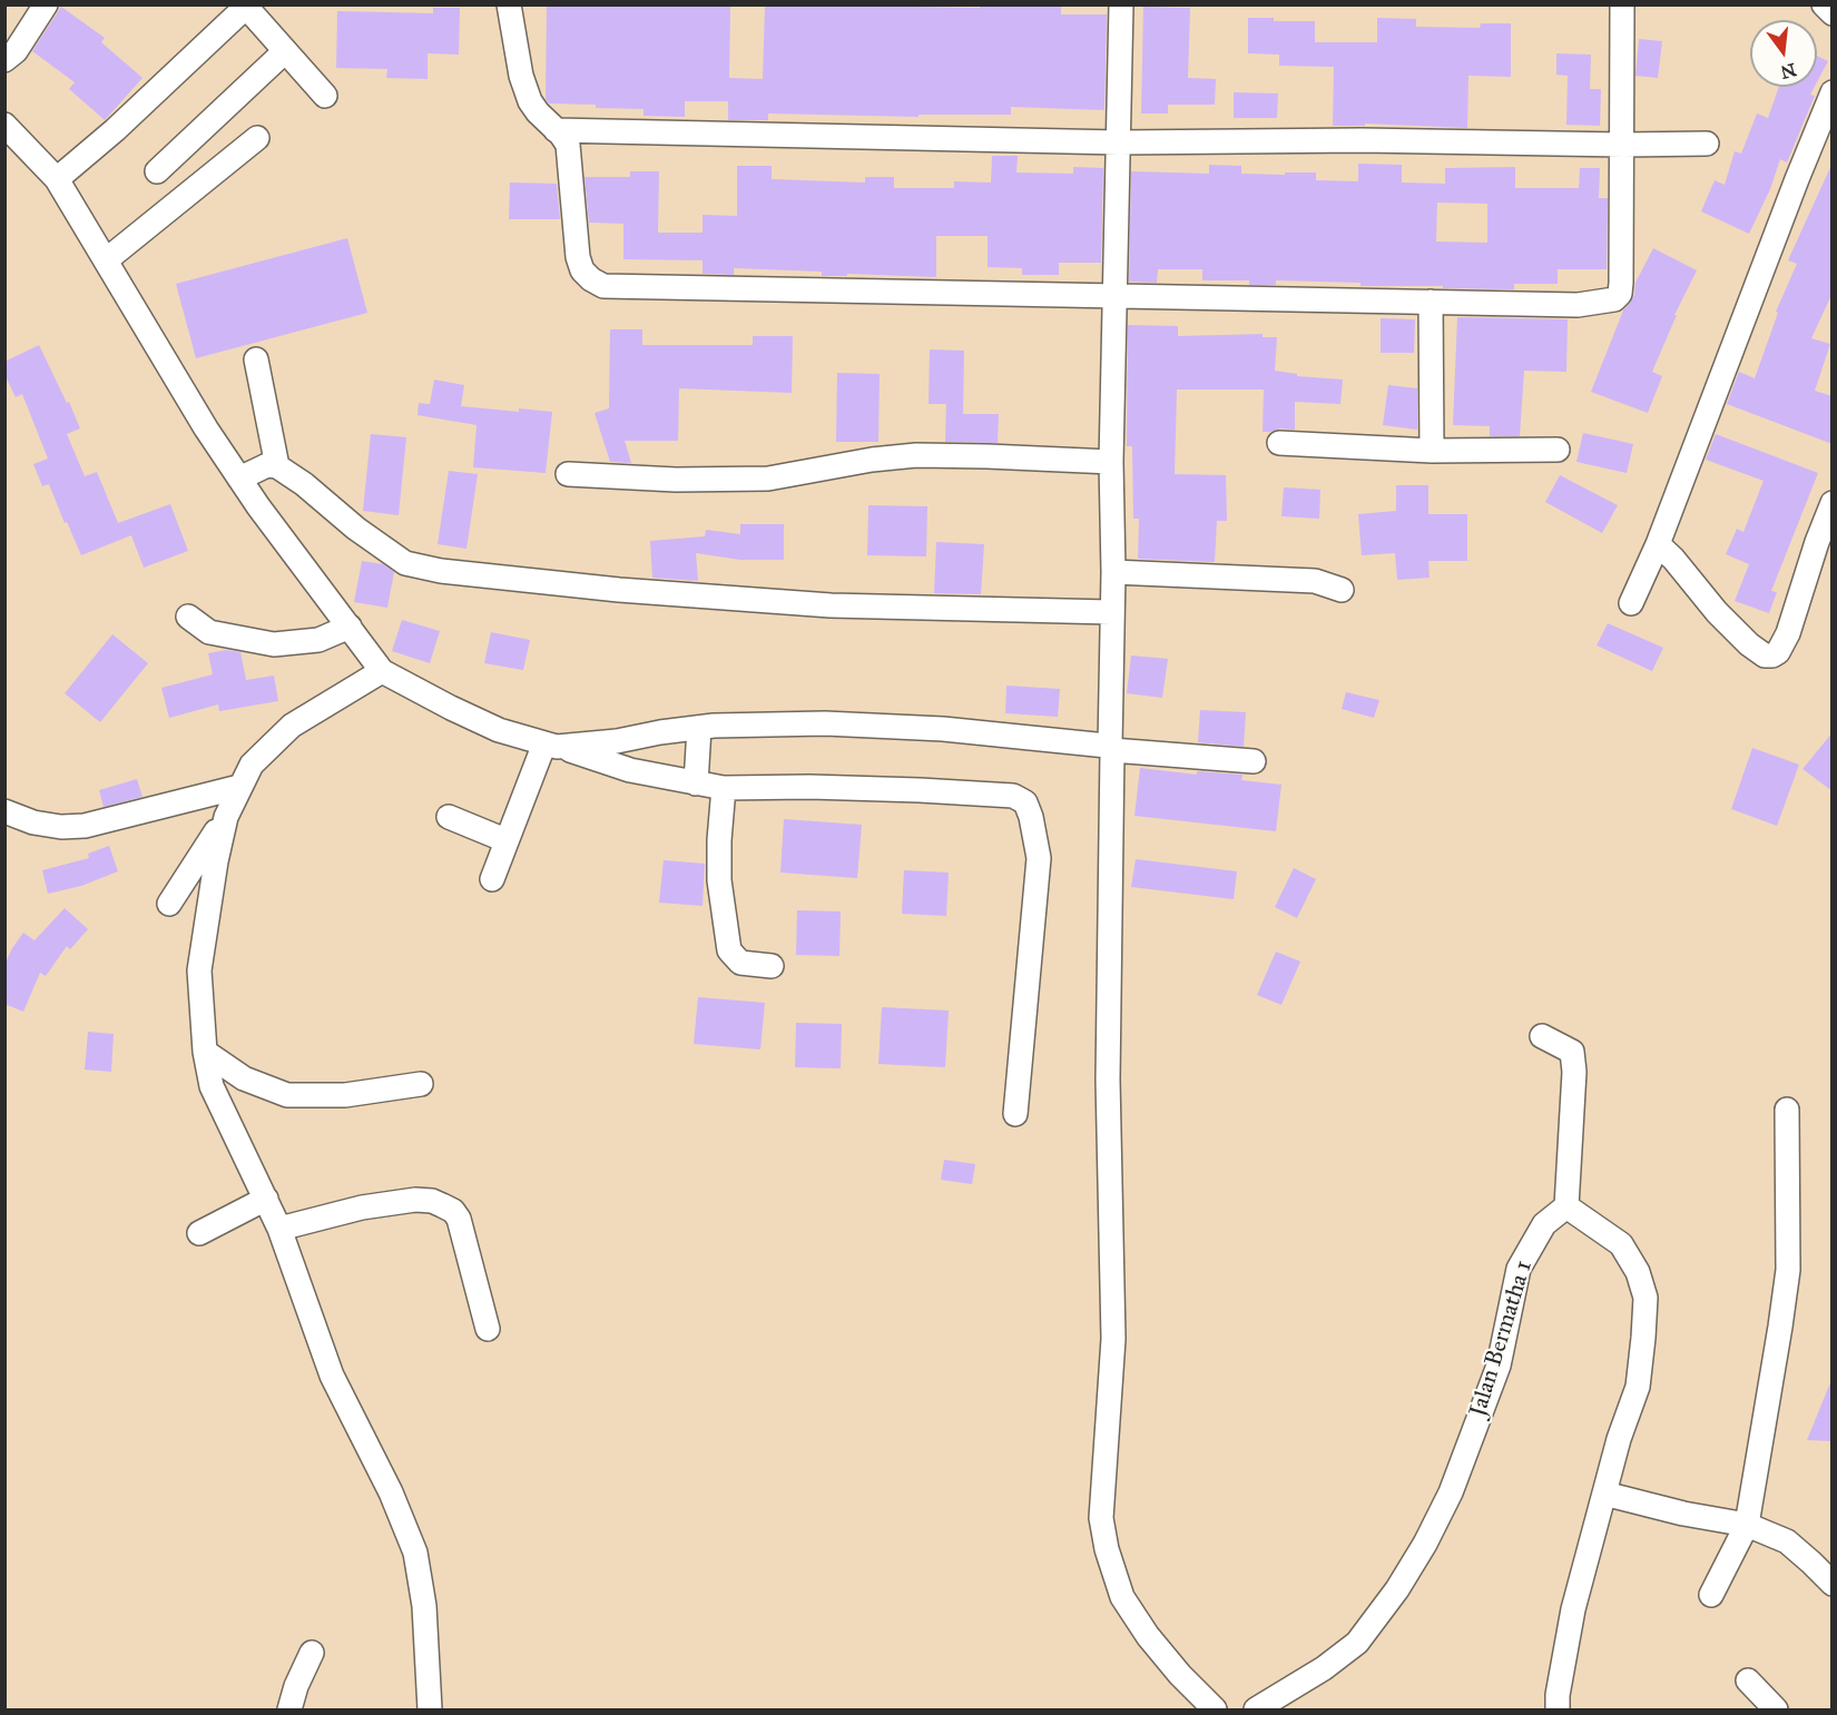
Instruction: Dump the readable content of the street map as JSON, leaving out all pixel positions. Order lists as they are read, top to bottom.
{
  "streets": {
    "street": ["Jalan Bermatha 1"]
  },
  "north": "bottom"
}
